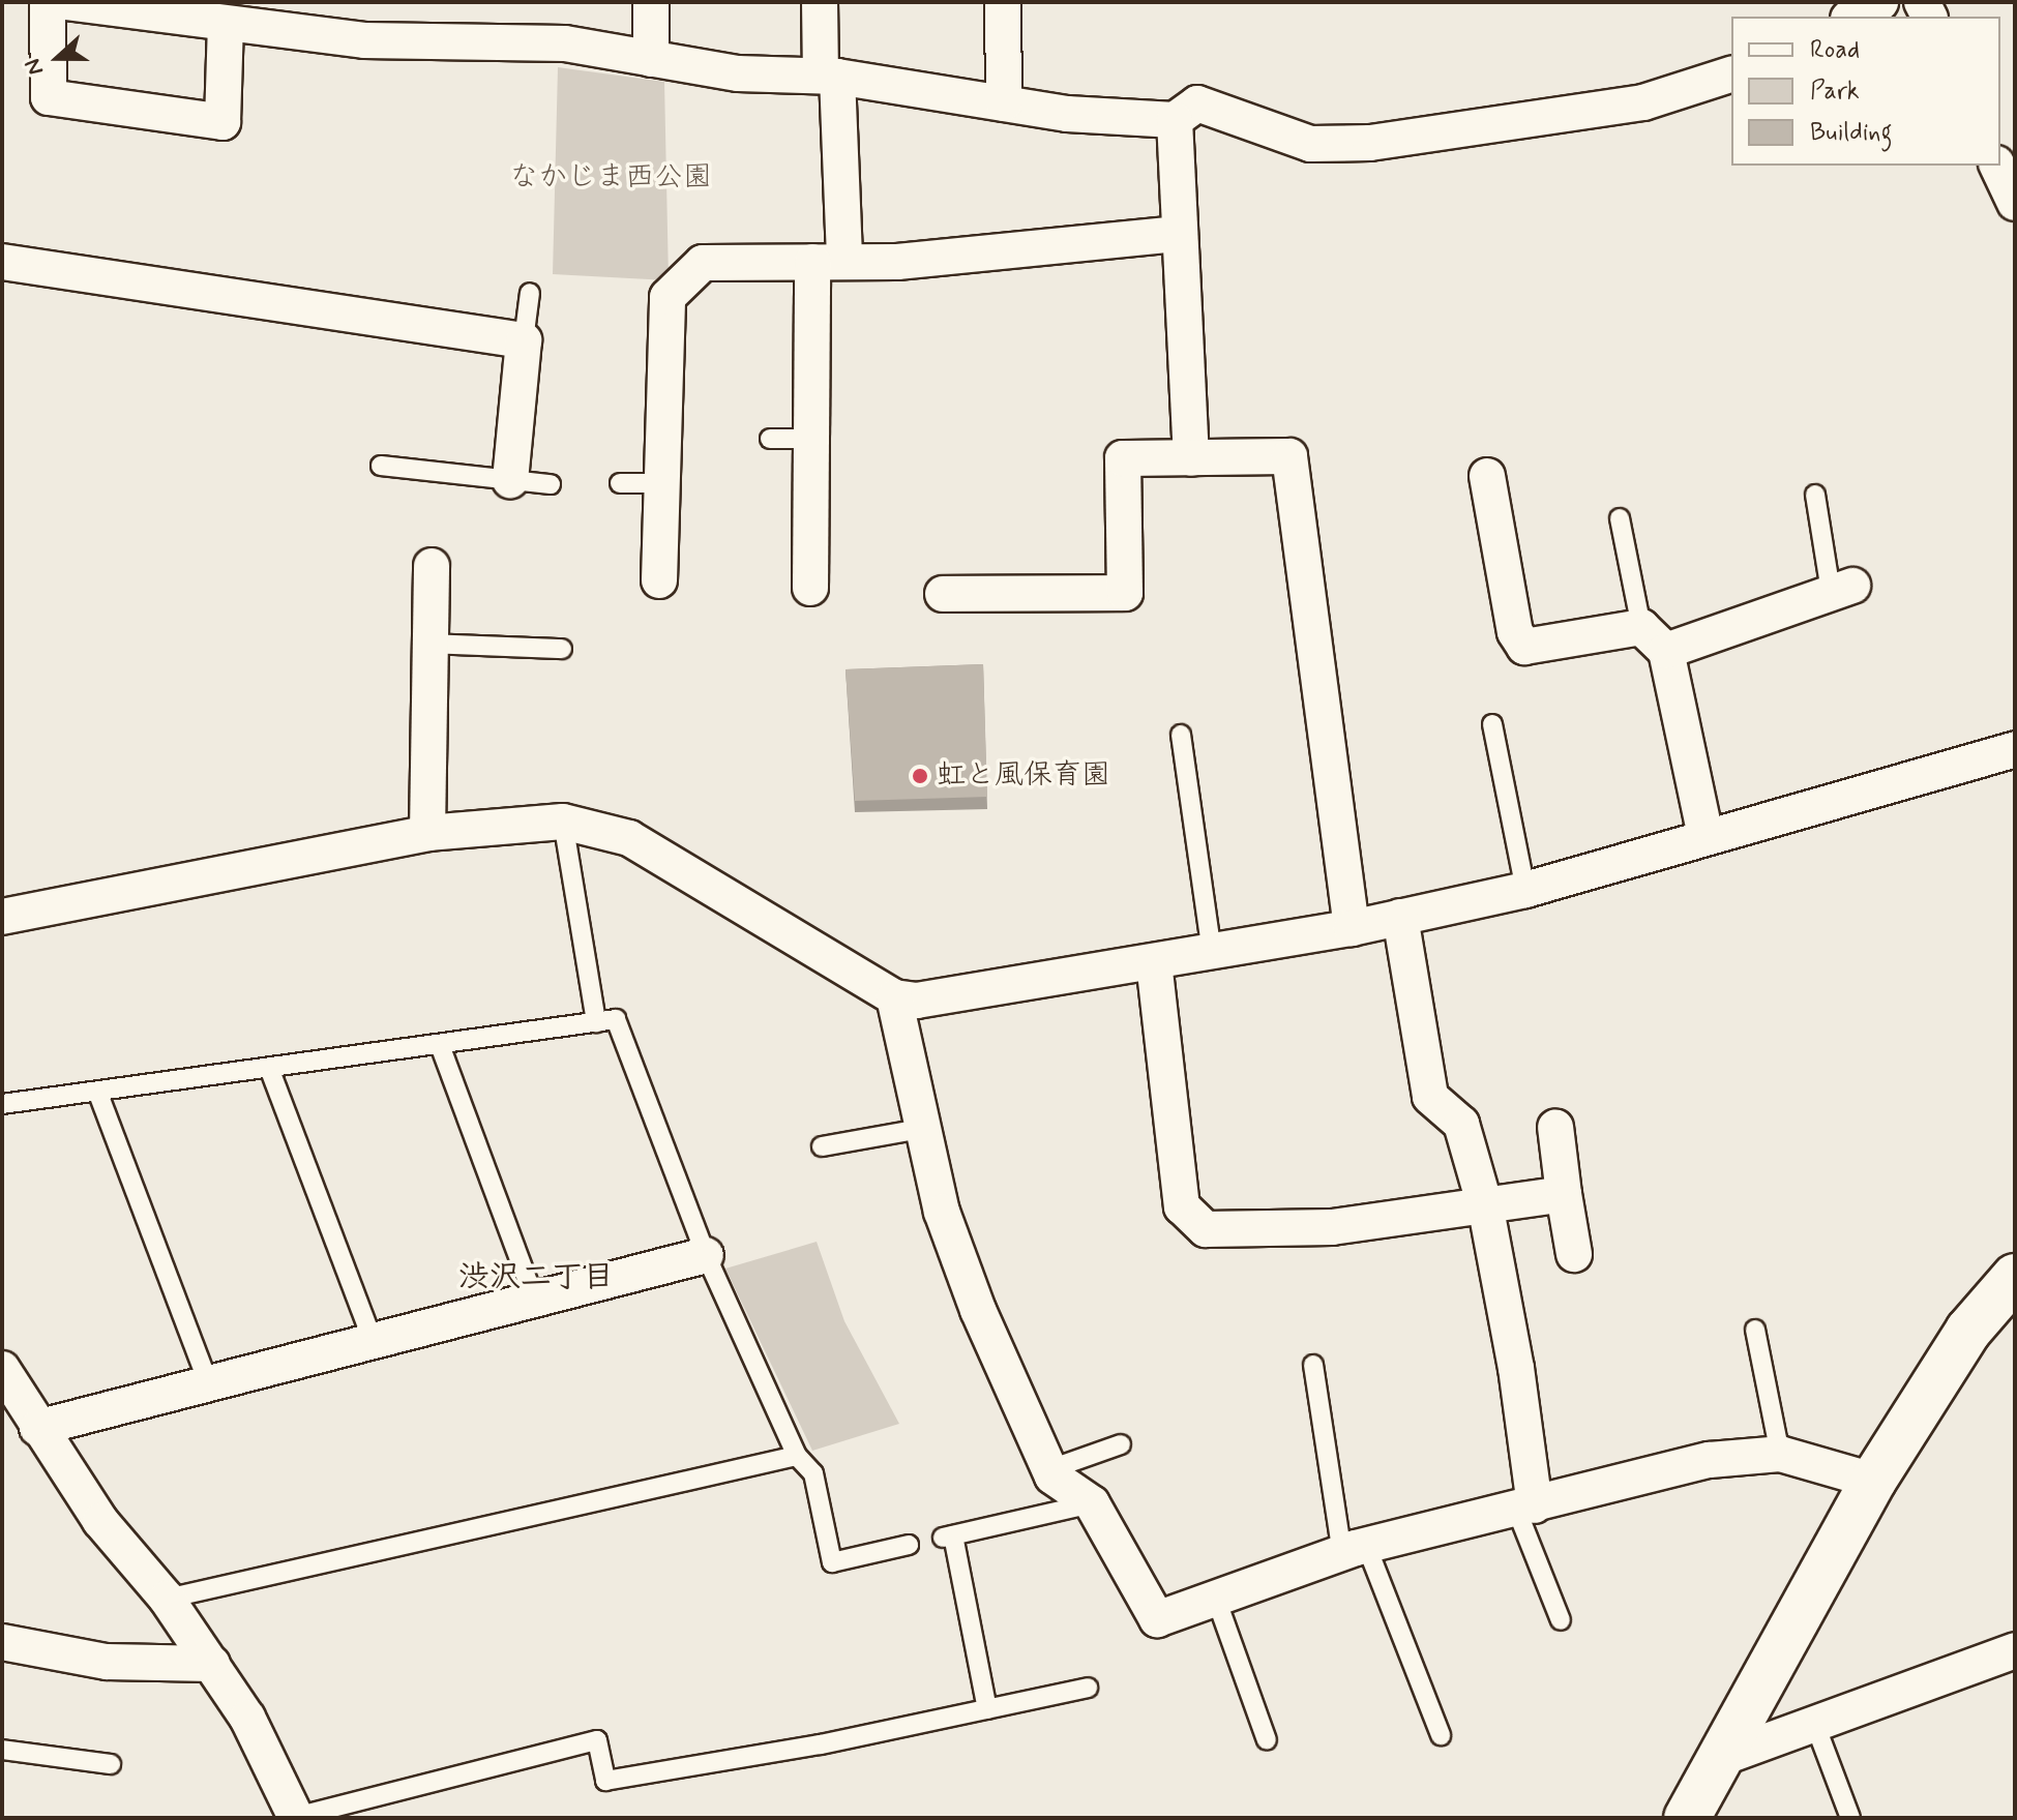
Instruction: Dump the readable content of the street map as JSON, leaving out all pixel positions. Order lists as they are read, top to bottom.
{
  "districts": ["渋沢二丁目"],
  "parks": ["なかじま西公園"],
  "places": ["虹と風保育園"],
  "legend": ["Road", "Park", "Building"],
  "north": "left"
}
